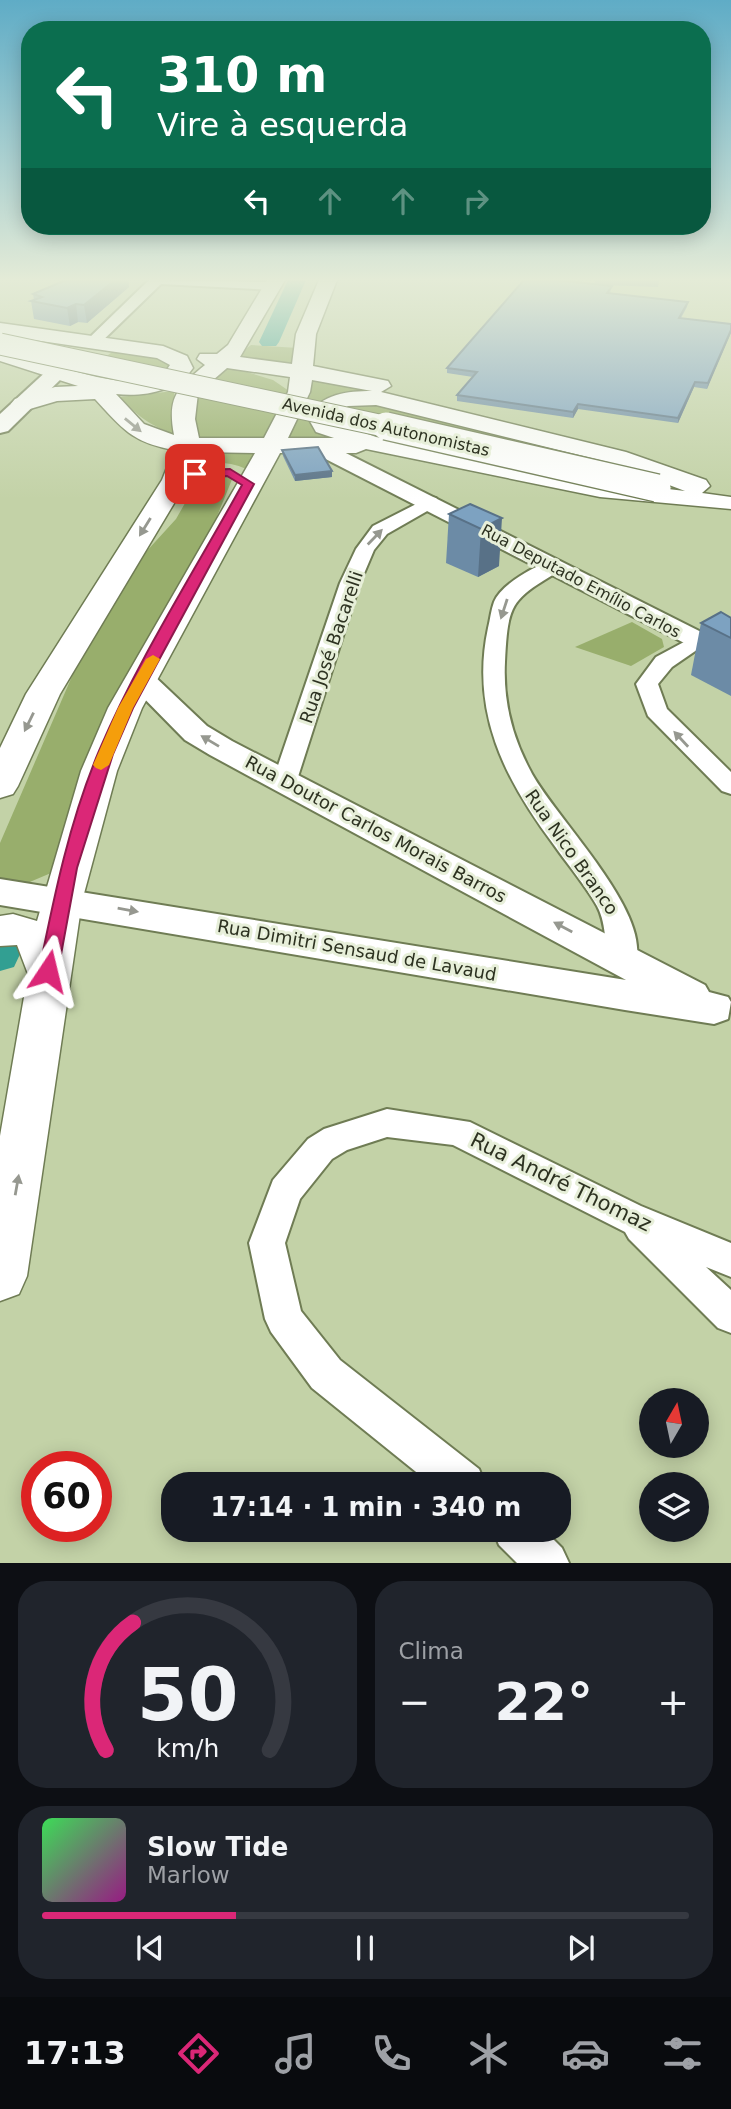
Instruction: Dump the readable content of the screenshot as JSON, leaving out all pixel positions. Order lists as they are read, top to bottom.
{
  "streets": {
    "street": [
      "Rua Deputado Emílio Carlos",
      "Rua José Bacarelli",
      "Rua Doutor Carlos Morais Barros",
      "Rua Nico Branco",
      "Rua Dimitri Sensaud de Lavaud",
      "Rua André Thomaz"
    ]
  },
  "crossings": [
    ["Rua Deputado Emílio Carlos", "Rua José Bacarelli"],
    ["Rua Deputado Emílio Carlos", "Rua Nico Branco"],
    ["Rua José Bacarelli", "Rua Doutor Carlos Morais Barros"],
    ["Rua Doutor Carlos Morais Barros", "Rua Nico Branco"],
    ["Rua Doutor Carlos Morais Barros", "Rua Dimitri Sensaud de Lavaud"]
  ],
  "one_way": [
    "Rua José Bacarelli",
    "Rua Doutor Carlos Morais Barros",
    "Rua Nico Branco",
    "Rua Dimitri Sensaud de Lavaud"
  ],
  "north": "top",
  "page": {
    "turn": ["310 m", "Vire à esquerda"],
    "limit": "60",
    "trip": "17:14 · 1 min · 340 m",
    "tile": "Clima",
    "heat": ["−", "22°", "+"],
    "song": ["Slow Tide", "Marlow"],
    "tabs": "17:13",
    "gauge": ["50", "km/h"]
  }
}
